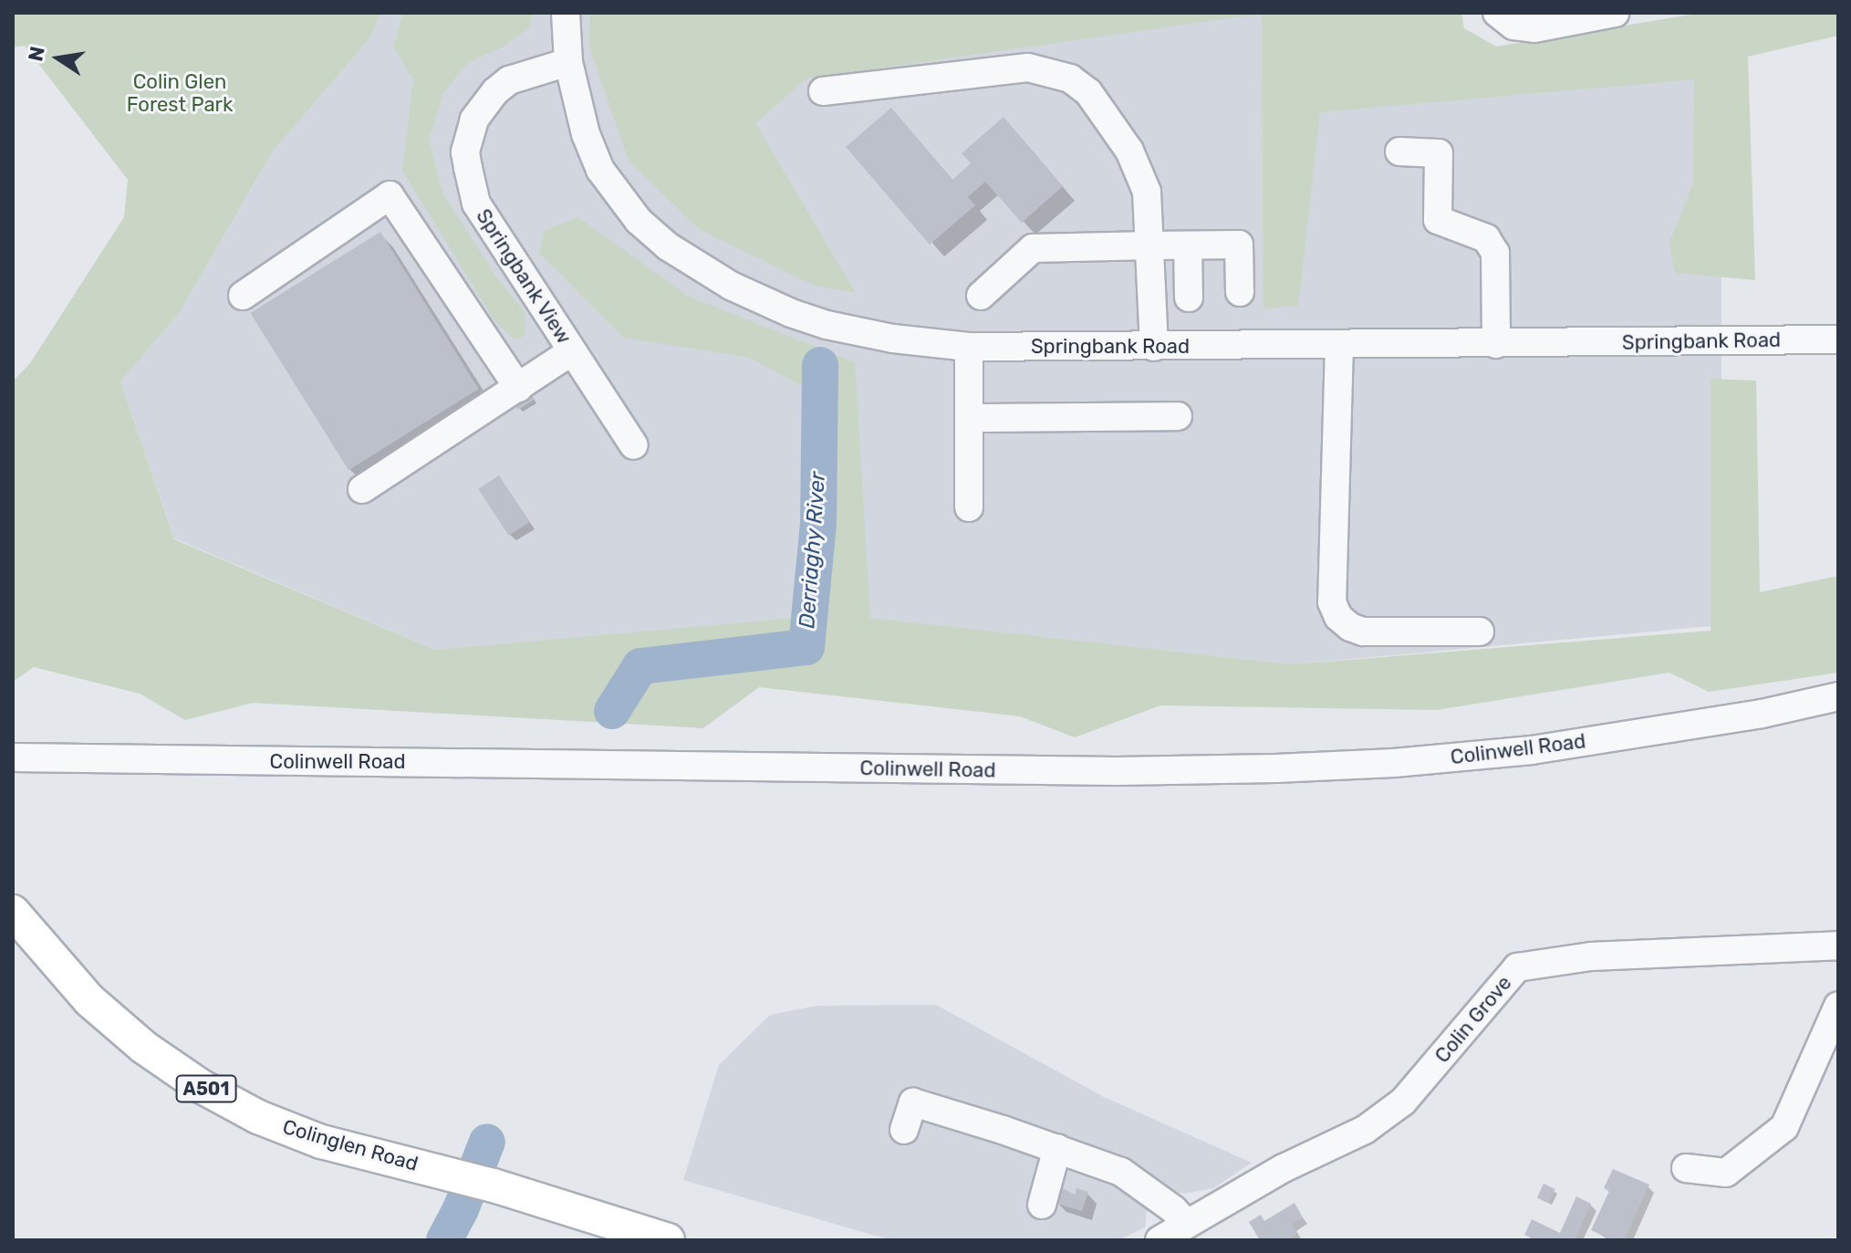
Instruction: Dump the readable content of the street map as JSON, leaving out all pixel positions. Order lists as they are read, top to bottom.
{
  "streets": {
    "main road": ["A501", "Colinglen Road"],
    "street": [
      "Springbank View",
      "Springbank Road",
      "Colinwell Road",
      "Colin Grove"
    ]
  },
  "crossings": [
    ["Springbank View", "Springbank Road"]
  ],
  "water": ["Derriaghy River"],
  "parks": ["Colin Glen Forest Park"],
  "north": "left"
}
